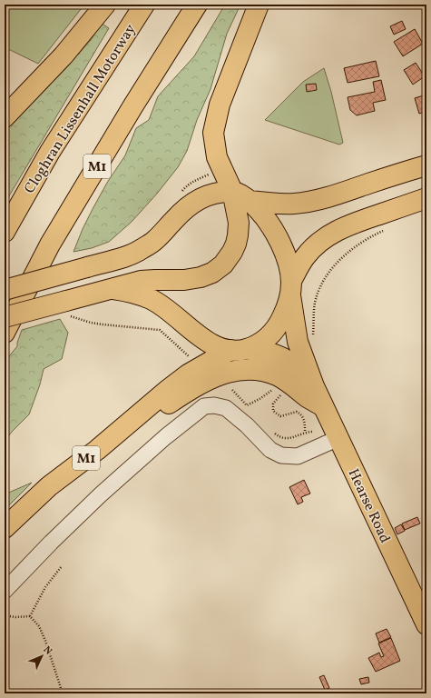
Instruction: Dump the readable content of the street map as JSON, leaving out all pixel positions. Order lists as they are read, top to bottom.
{
  "streets": {
    "main road": ["Cloghran Lissenhall Motorway", "M1", "Hearse Road"]
  },
  "crossings": [
    ["M1", "Hearse Road"]
  ],
  "north": "top right"
}
